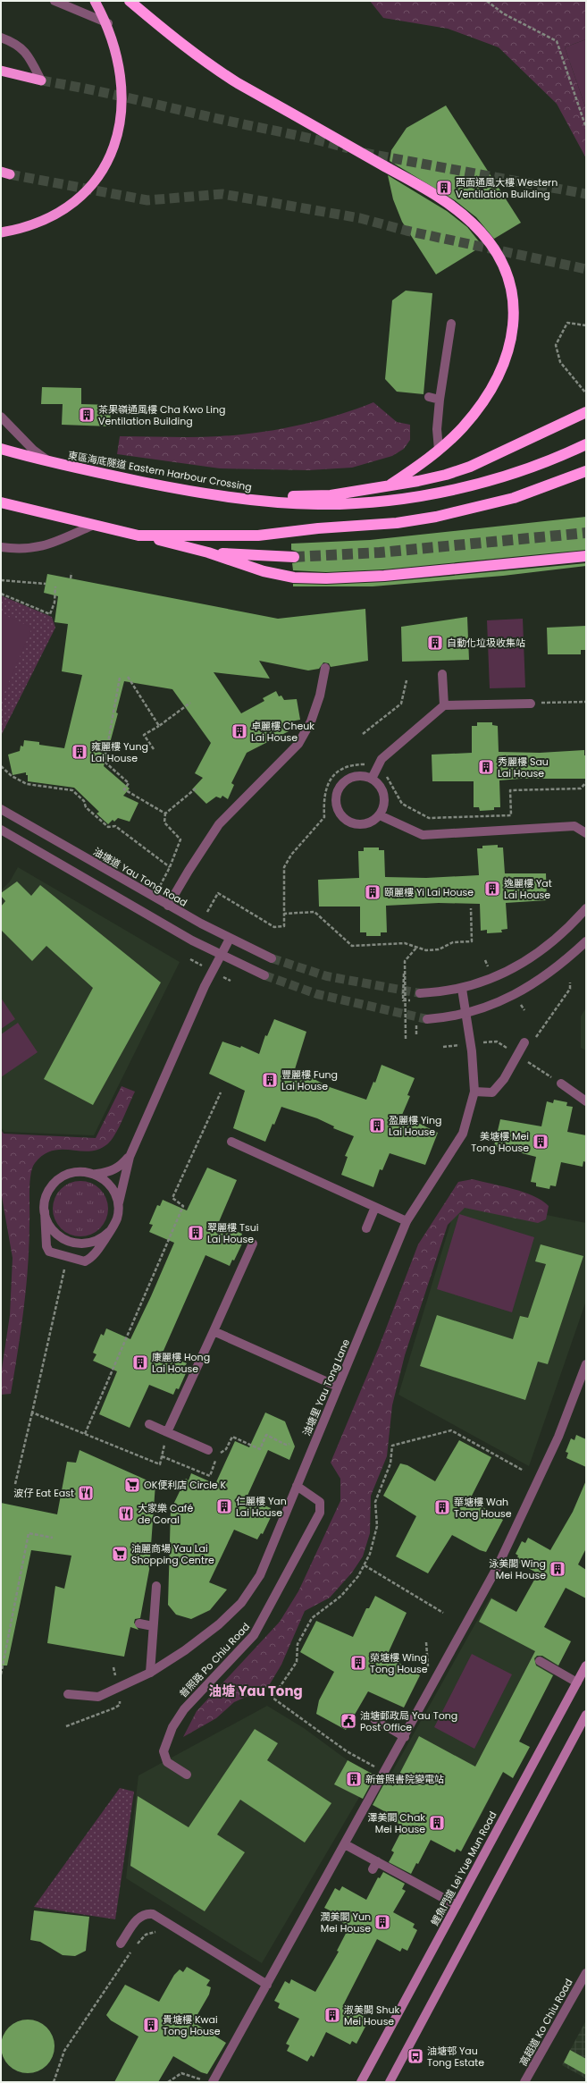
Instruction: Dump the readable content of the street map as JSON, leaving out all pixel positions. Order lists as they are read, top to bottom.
{
  "streets": {
    "highway": ["東區海底隧道 Eastern Harbour Crossing"],
    "main road": ["鯉魚門道 Lei Yue Mun Road"],
    "street": [
      "油塘道 Yau Tong Road",
      "油塘里 Yau Tong Lane",
      "普照路 Po Chiu Road",
      "高超道 Ko Chiu Road"
    ]
  },
  "crossings": [
    ["油塘里 Yau Tong Lane", "普照路 Po Chiu Road"]
  ],
  "districts": ["油塘 Yau Tong"],
  "places": {
    "building": [
      "西面通風大樓 Western Ventilation Building",
      "茶果嶺通風樓 Cha Kwo Ling Ventilation Building",
      "自動化垃圾收集站",
      "卓麗樓 Cheuk Lai House",
      "雍麗樓 Yung Lai House",
      "秀麗樓 Sau Lai House",
      "逸麗樓 Yat Lai House",
      "頤麗樓 Yi Lai House",
      "豐麗樓 Fung Lai House",
      "盈麗樓 Ying Lai House",
      "美塘樓 Mei Tong House",
      "翠麗樓 Tsui Lai House",
      "康麗樓 Hong Lai House",
      "仁麗樓 Yan Lai House",
      "華塘樓 Wah Tong House",
      "泳美閣 Wing Mei House",
      "榮塘樓 Wing Tong House",
      "新普照書院變電站",
      "澤美閣 Chak Mei House",
      "潤美閣 Yun Mei House",
      "淑美閣 Shuk Mei House",
      "貴塘樓 Kwai Tong House"
    ],
    "supermarket": ["OK便利店 Circle K", "油麗商場 Yau Lai Shopping Centre"],
    "restaurant": ["波仔 Eat East", "大家樂 Café de Coral"],
    "public building": ["油塘郵政局 Yau Tong Post Office"],
    "bus stop": ["油塘邨 Yau Tong Estate"]
  }
}
